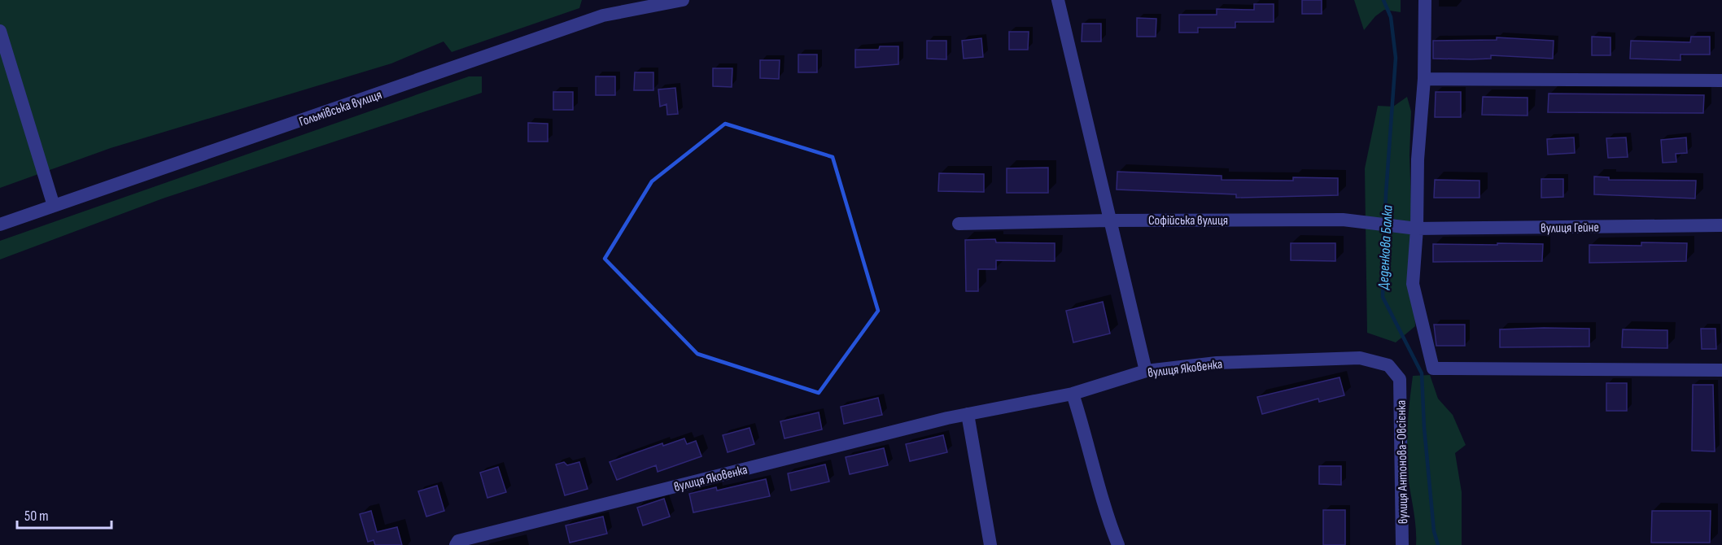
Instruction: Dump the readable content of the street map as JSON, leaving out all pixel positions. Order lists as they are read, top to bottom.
{
  "streets": {
    "street": [
      "Гольмівська вулиця",
      "Софійська вулиця",
      "вулиця Гейне",
      "вулиця Яковенка",
      "вулиця Антонова-Овсієнка"
    ]
  },
  "crossings": [
    ["Софійська вулиця", "вулиця Гейне"],
    ["вулиця Яковенка", "вулиця Антонова-Овсієнка"]
  ],
  "water": ["Деденкова Балка"],
  "scale_bar": "50 m"
}
